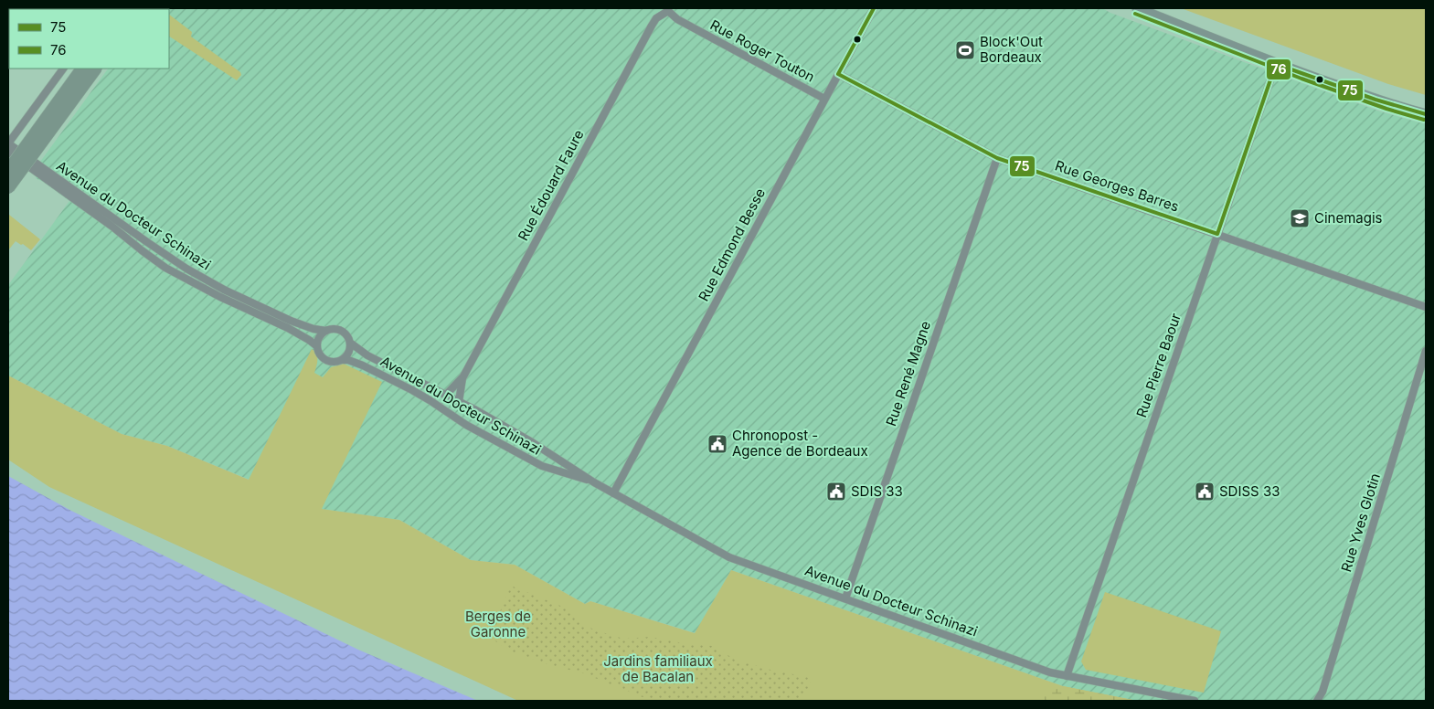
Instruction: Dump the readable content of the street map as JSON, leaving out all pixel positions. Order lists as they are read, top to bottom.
{
  "streets": {
    "street": [
      "Rue Roger Touton",
      "Rue Édouard Faure",
      "Rue Georges Barres",
      "Avenue du Docteur Schinazi",
      "Rue Edmond Besse",
      "Rue Pierre Baour",
      "Rue René Magne",
      "Rue Yves Glotin"
    ]
  },
  "crossings": [
    ["Rue Roger Touton", "Rue Édouard Faure"],
    ["Rue Roger Touton", "Rue Edmond Besse"],
    ["Rue Édouard Faure", "Avenue du Docteur Schinazi"],
    ["Rue Georges Barres", "Rue Edmond Besse"],
    ["Rue Georges Barres", "Rue Pierre Baour"],
    ["Rue Georges Barres", "Rue René Magne"],
    ["Avenue du Docteur Schinazi", "Rue Edmond Besse"],
    ["Avenue du Docteur Schinazi", "Rue Pierre Baour"],
    ["Avenue du Docteur Schinazi", "Rue René Magne"]
  ],
  "parks": ["Berges de Garonne", "Jardins familiaux de Bacalan"],
  "places": {
    "sports": ["Block'Out Bordeaux"],
    "school or university": ["Cinemagis"],
    "public building": ["Chronopost - Agence de Bordeaux", "SDIS 33", "SDISS 33"]
  },
  "lines": ["transit line 75", "transit line 76"],
  "legend": ["75", "76"]
}
